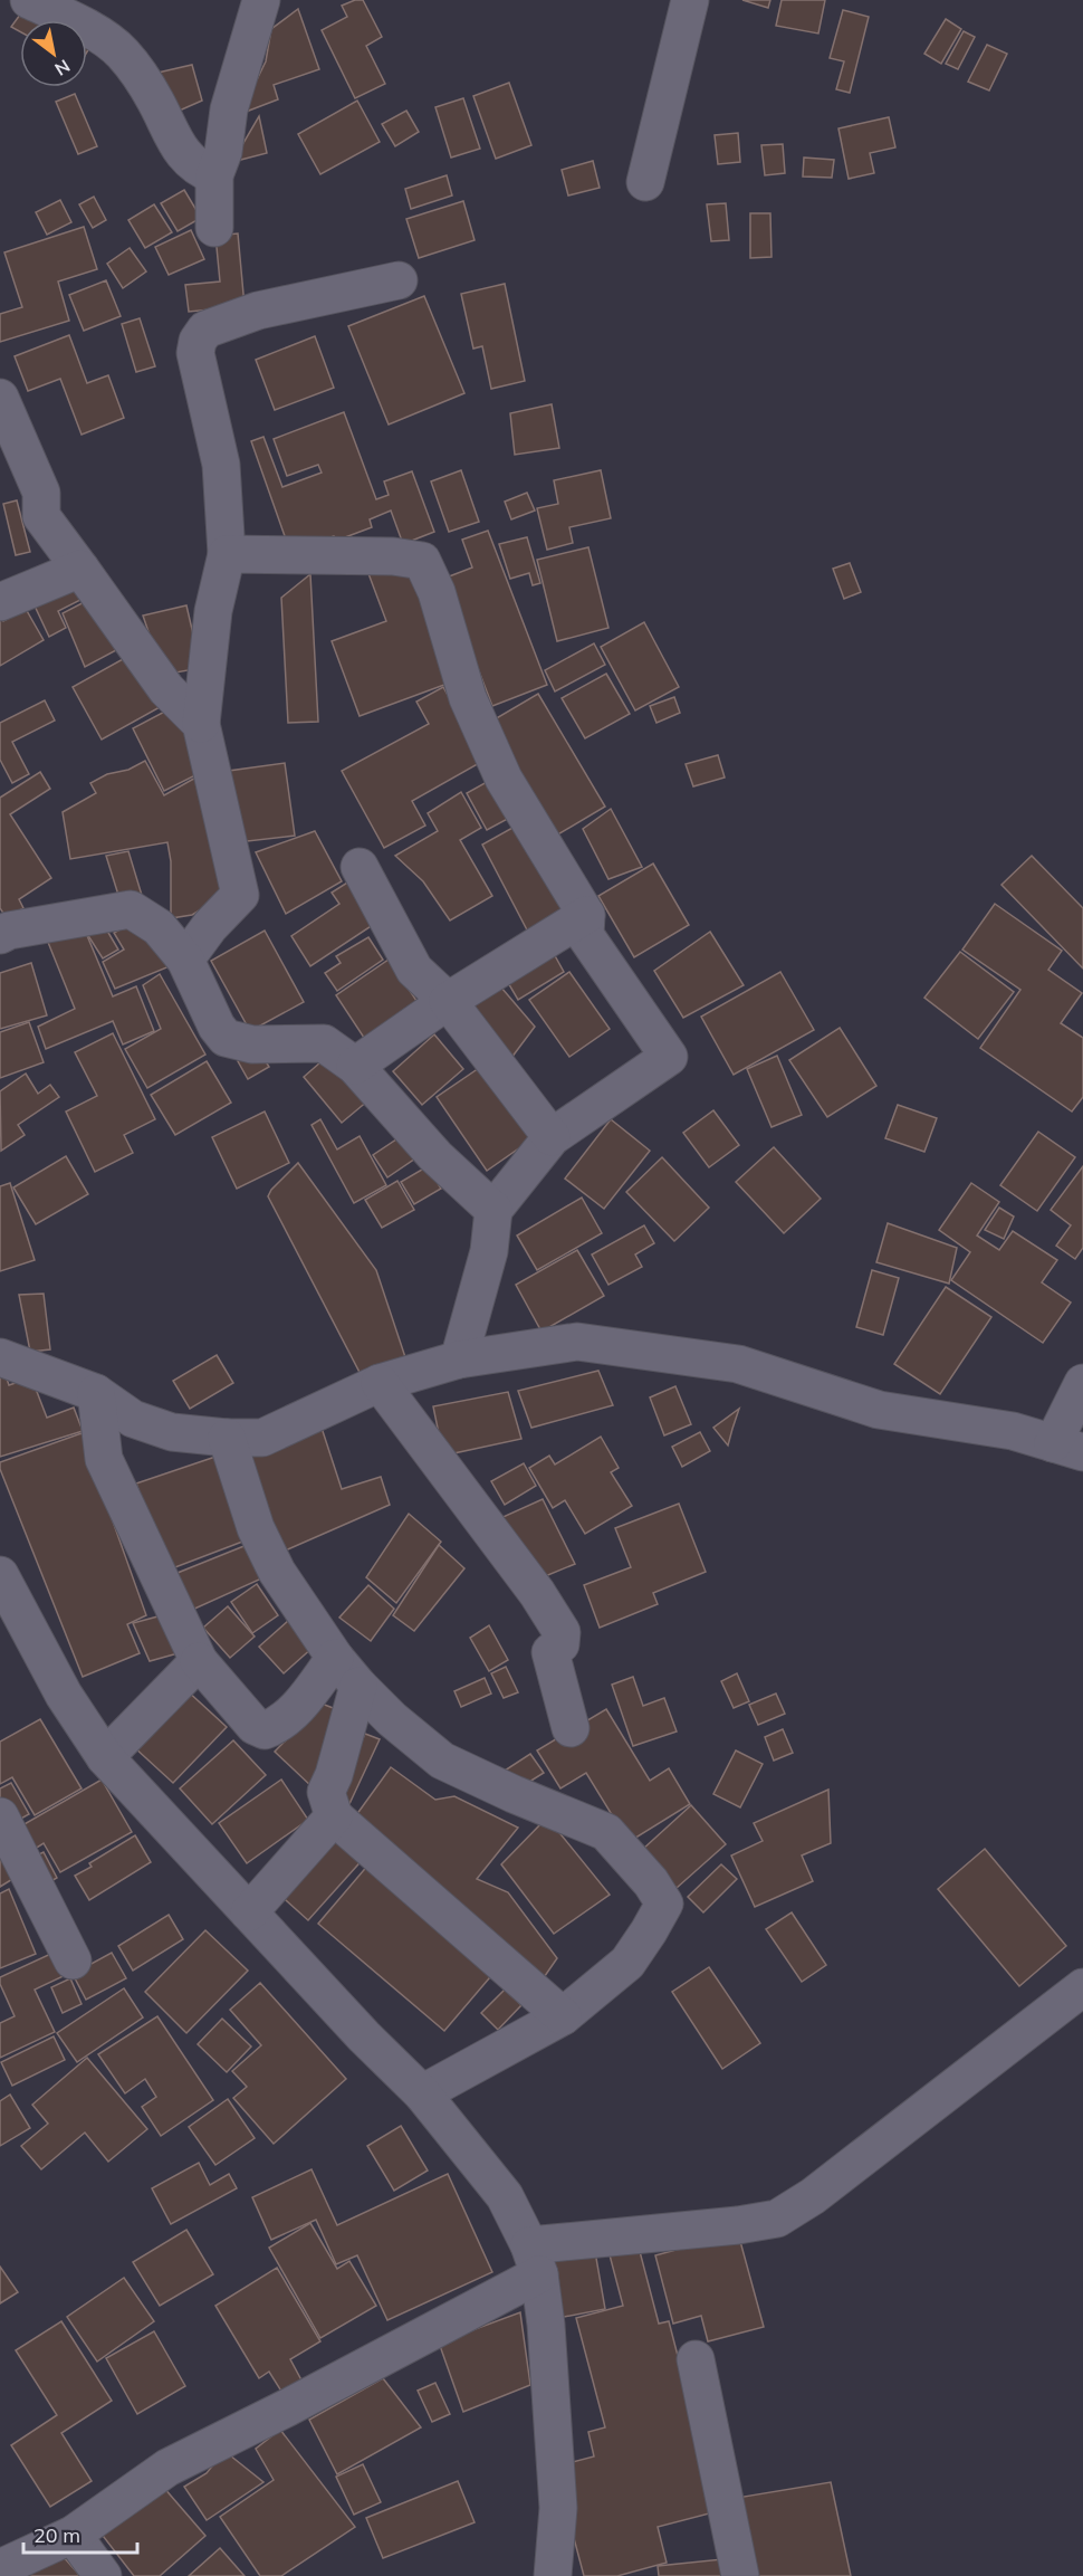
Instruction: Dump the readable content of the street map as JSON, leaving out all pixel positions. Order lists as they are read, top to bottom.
{
  "scale_bar": "20 m",
  "north": "bottom right"
}
